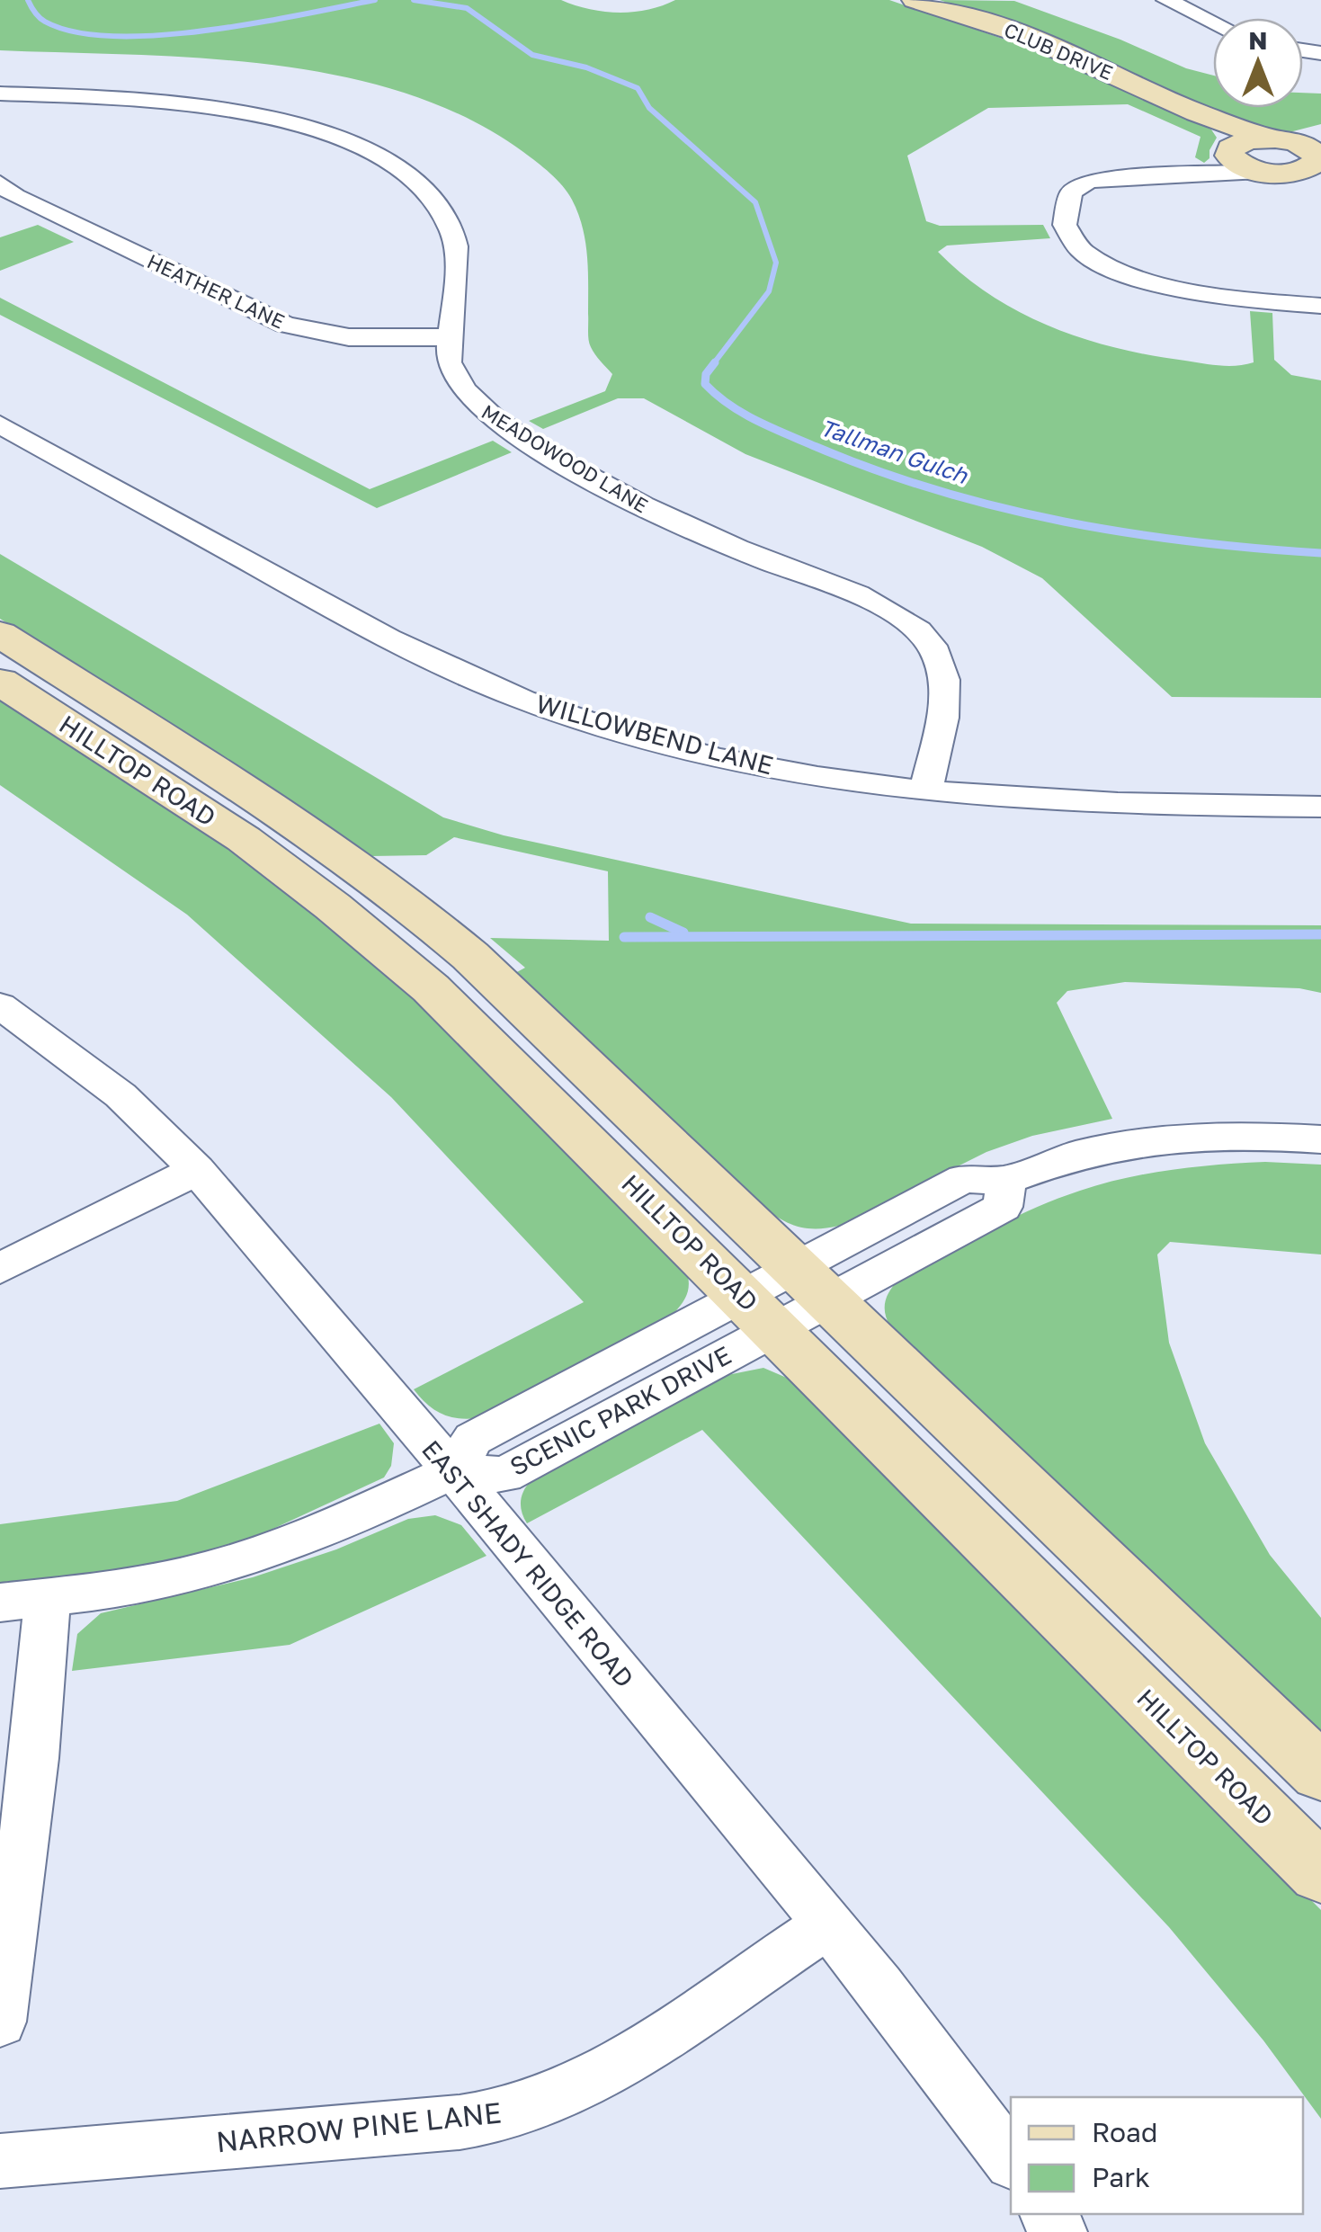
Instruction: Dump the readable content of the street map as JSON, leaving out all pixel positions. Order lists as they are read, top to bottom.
{
  "streets": {
    "main road": ["CLUB DRIVE", "HILLTOP ROAD"],
    "street": [
      "HEATHER LANE",
      "MEADOWOOD LANE",
      "WILLOWBEND LANE",
      "SCENIC PARK DRIVE",
      "EAST SHADY RIDGE ROAD",
      "NARROW PINE LANE"
    ]
  },
  "crossings": [
    ["HEATHER LANE", "MEADOWOOD LANE"],
    ["MEADOWOOD LANE", "WILLOWBEND LANE"],
    ["HILLTOP ROAD", "SCENIC PARK DRIVE"],
    ["SCENIC PARK DRIVE", "EAST SHADY RIDGE ROAD"],
    ["EAST SHADY RIDGE ROAD", "NARROW PINE LANE"]
  ],
  "water": ["Tallman Gulch"],
  "legend": ["Road", "Park"],
  "north": "top"
}
